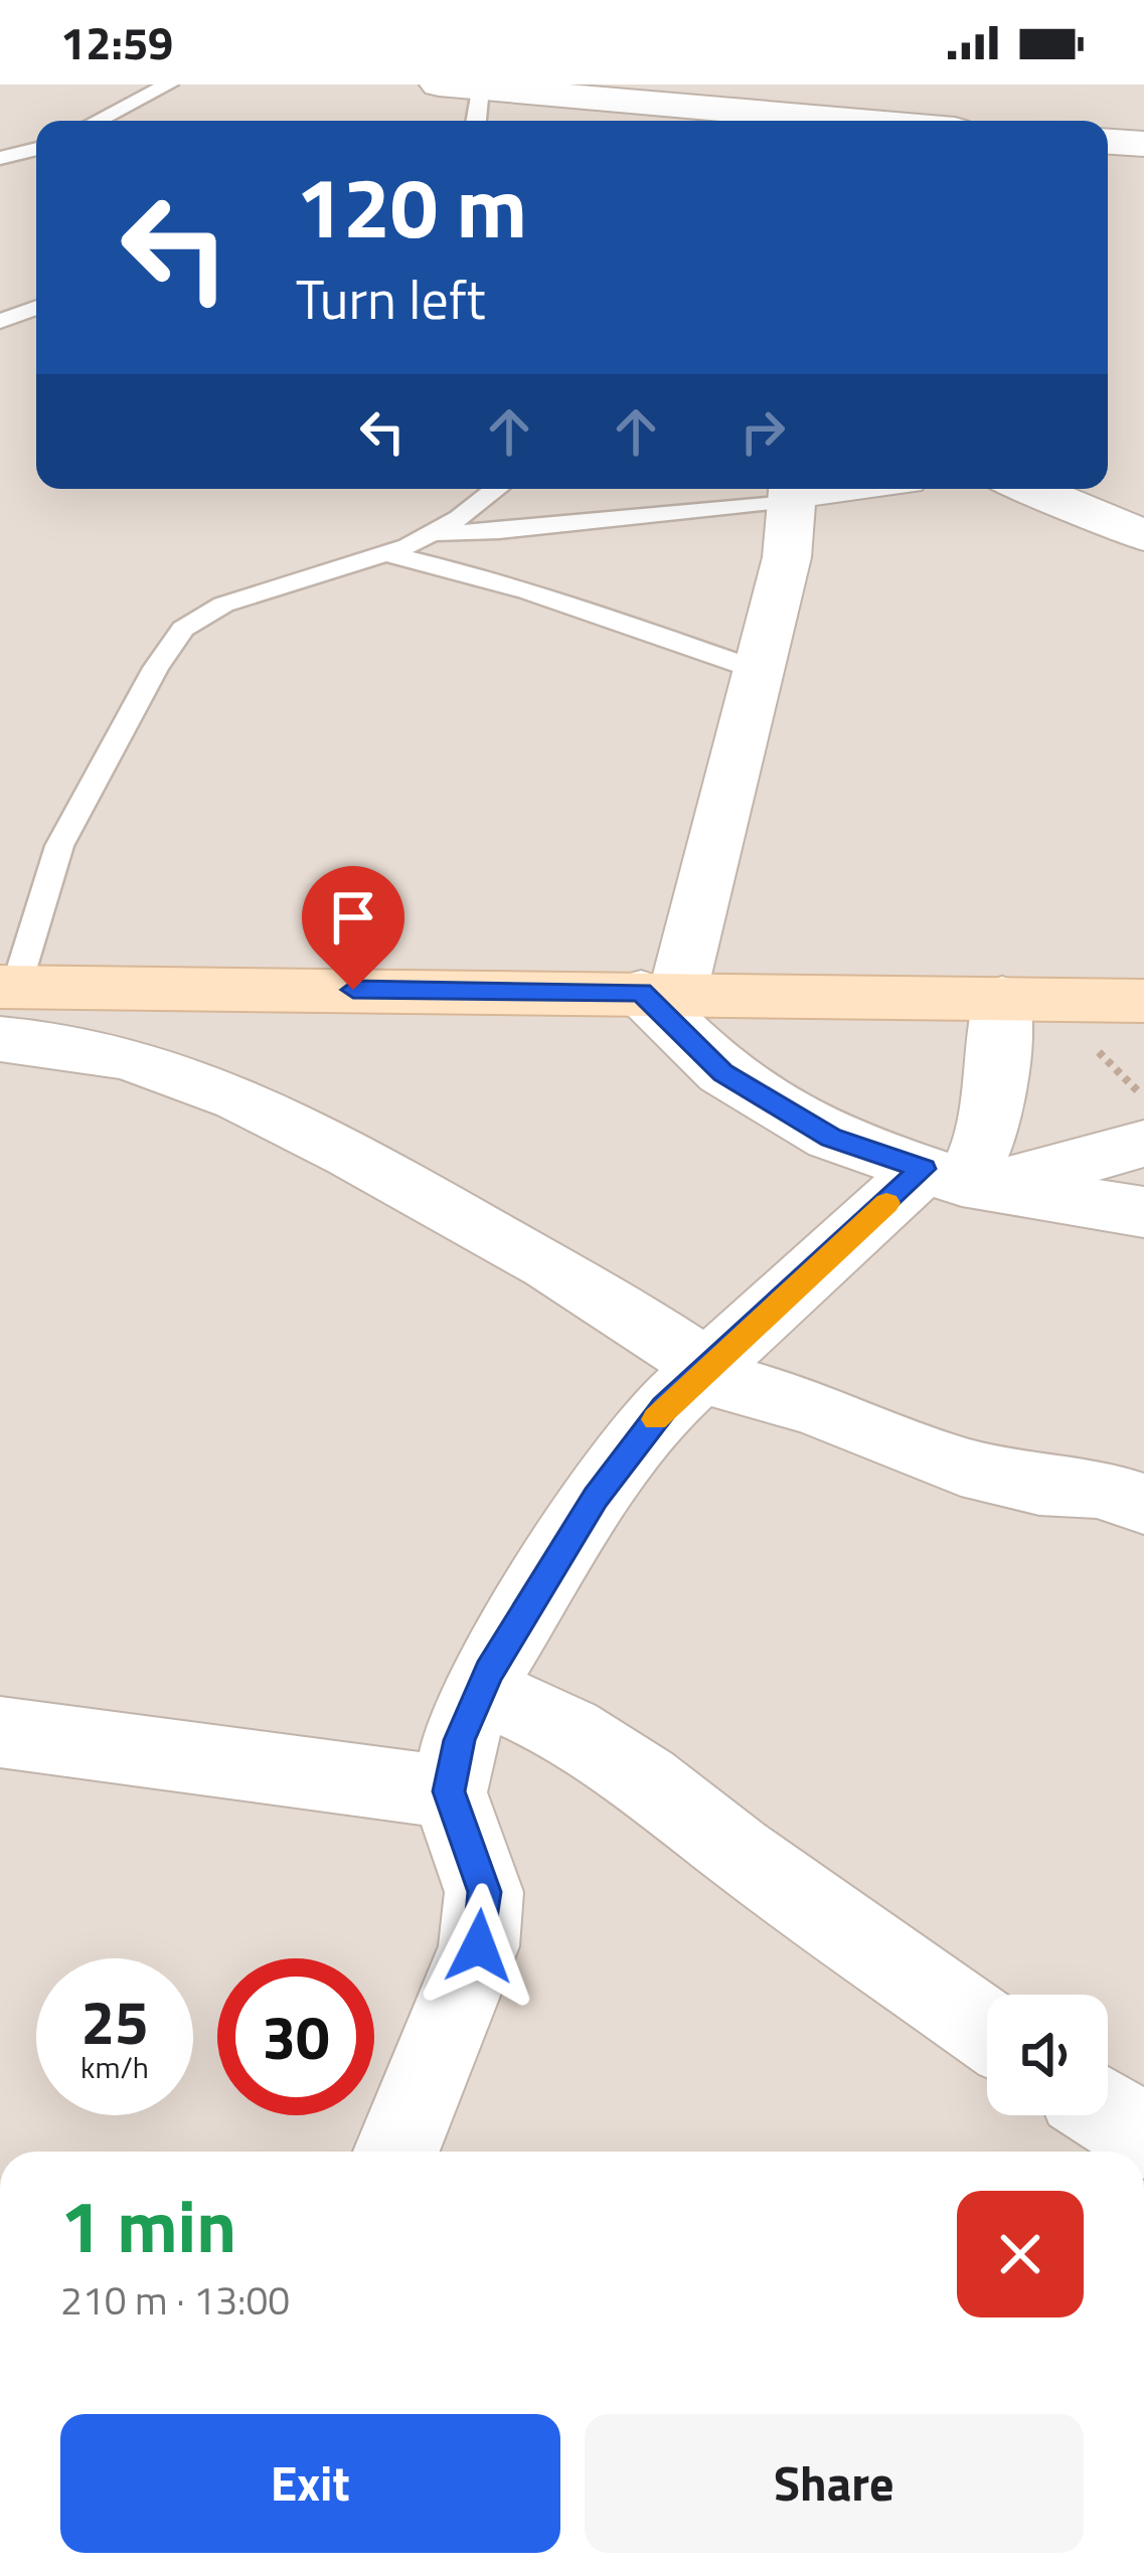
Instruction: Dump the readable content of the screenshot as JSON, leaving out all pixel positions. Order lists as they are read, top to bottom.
{
  "page": {
    "status": "12:59",
    "turn": ["120 m", "Turn left"],
    "speed": "25 km/h",
    "limit": "30",
    "heading": ["1 min", "210 m · 13:00"],
    "buttons": ["Exit", "Share"]
  }
}
